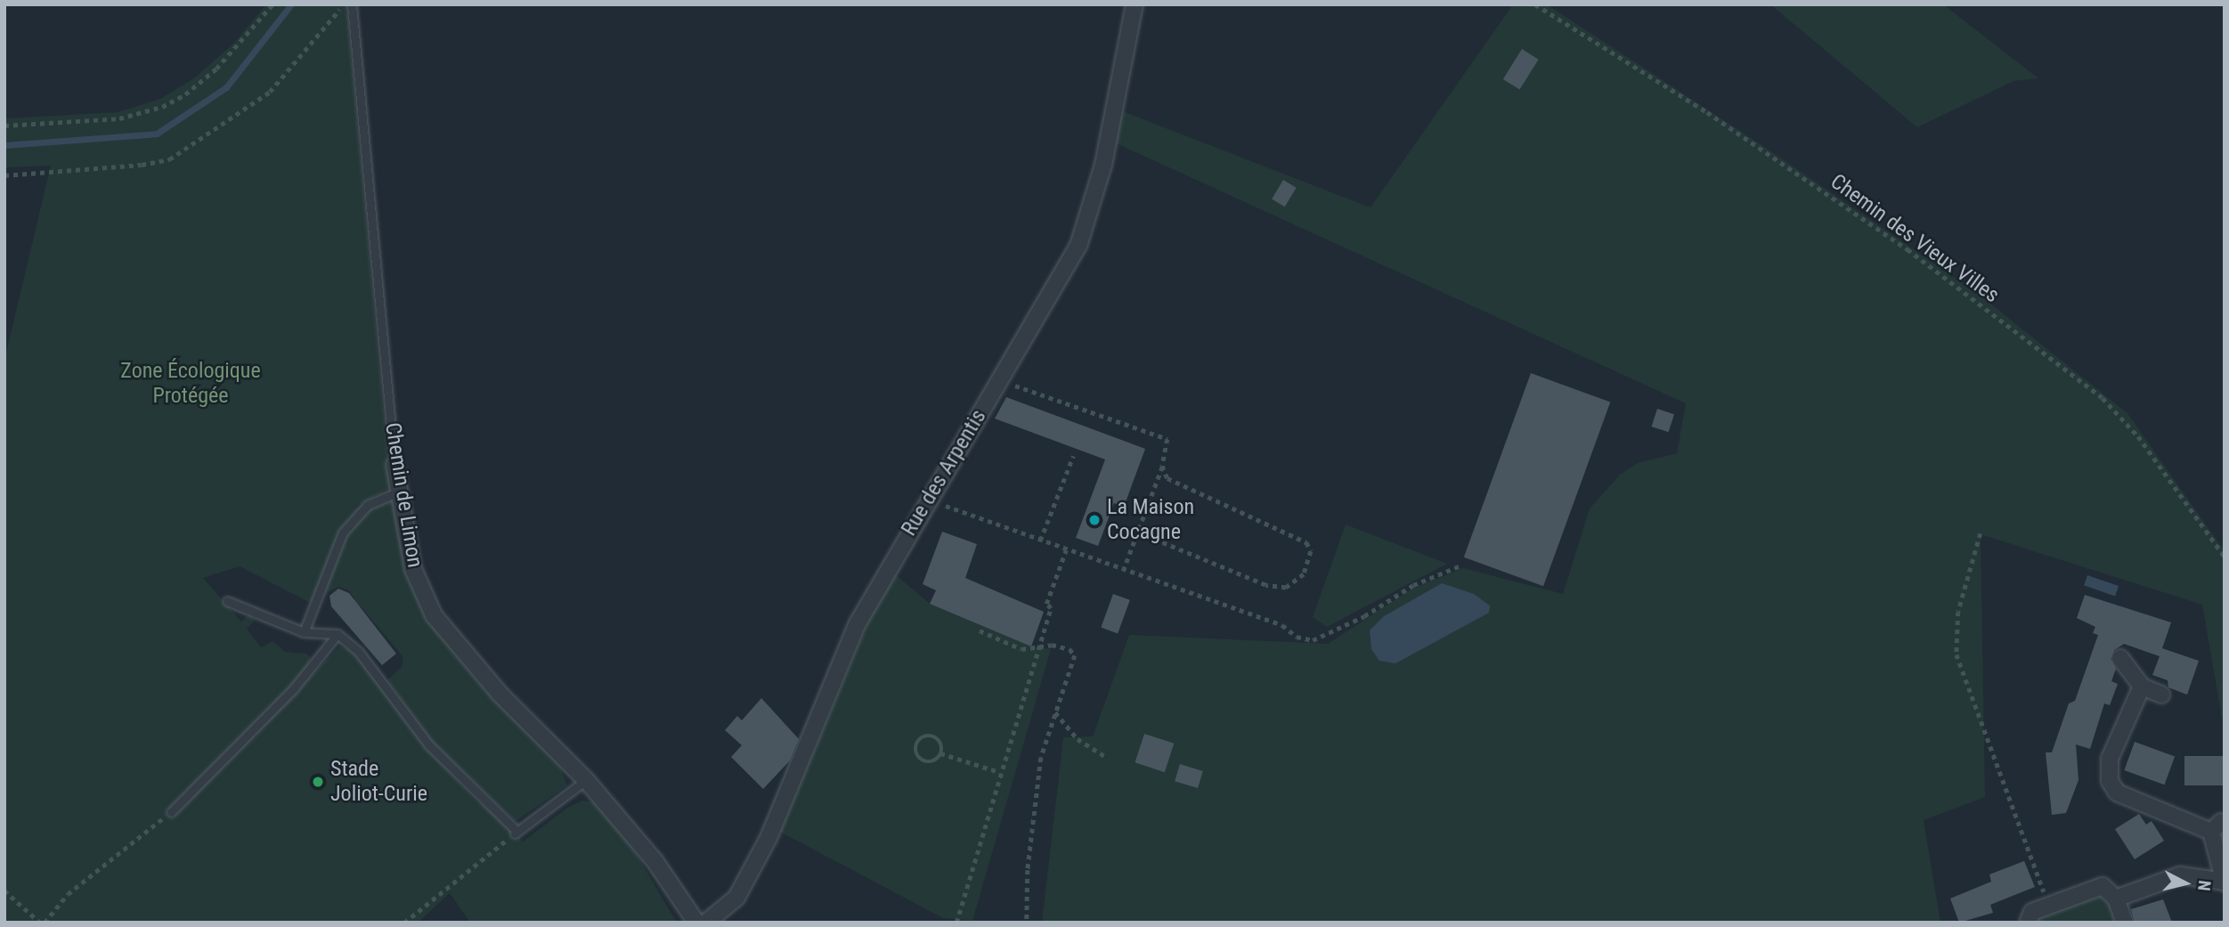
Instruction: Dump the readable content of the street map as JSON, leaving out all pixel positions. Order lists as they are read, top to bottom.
{
  "streets": {
    "street": ["Rue des Arpentis", "Chemin de Limon"],
    "path": ["Chemin des Vieux Villes"]
  },
  "parks": ["Zone Écologique Protégée"],
  "places": ["La Maison Cocagne", "Stade Joliot-Curie"],
  "north": "right"
}
